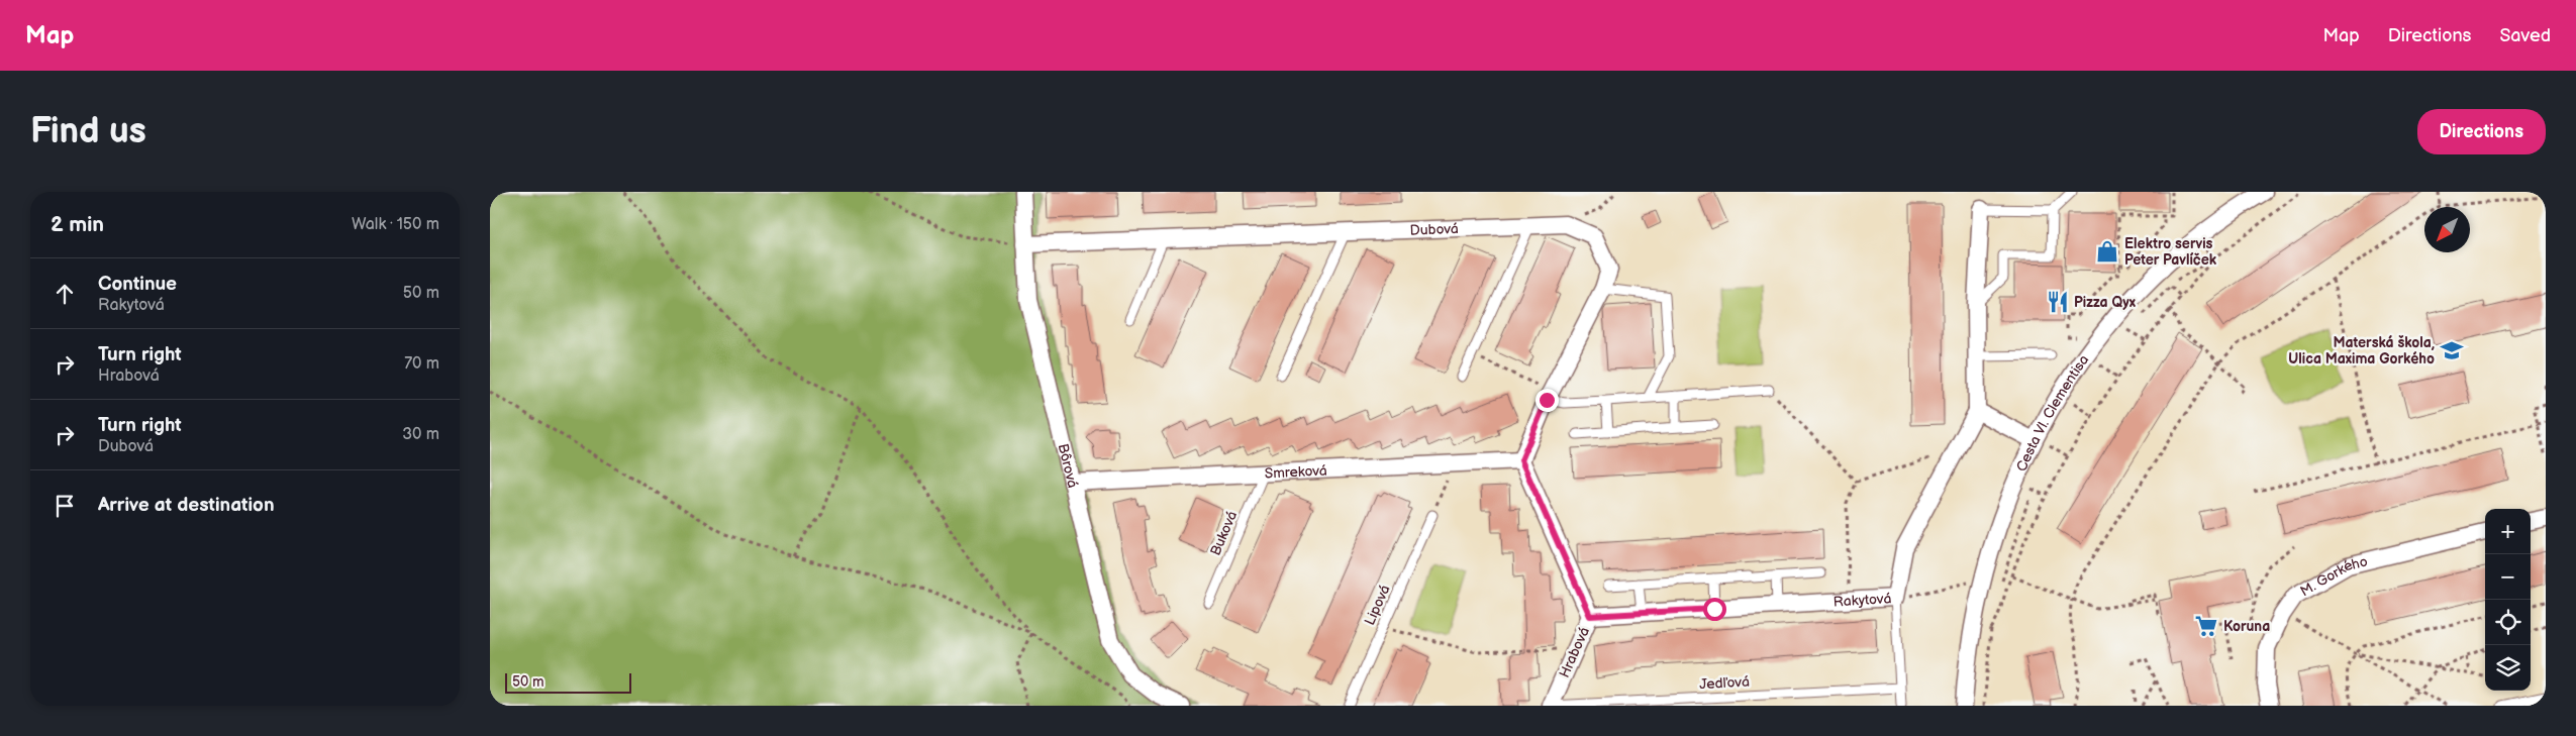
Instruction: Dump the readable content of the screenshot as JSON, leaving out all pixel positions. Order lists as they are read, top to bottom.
{
  "streets": {
    "street": [
      "Dubová",
      "Cesta Vl. Clementisa",
      "Bôrová",
      "Smreková",
      "M. Gorkého",
      "Rakytová",
      "Hrabová"
    ],
    "lane": ["Buková", "Lipová", "Jedľová"]
  },
  "crossings": [
    ["Dubová", "Bôrová"],
    ["Dubová", "Smreková"],
    ["Dubová", "Hrabová"],
    ["Bôrová", "Smreková"],
    ["Smreková", "Buková"],
    ["Smreková", "Hrabová"],
    ["Rakytová", "Hrabová"],
    ["Hrabová", "Jedľová"]
  ],
  "places": {
    "shop": ["Elektro servis Peter Pavlíček"],
    "restaurant": ["Pizza Qyx"],
    "school or university": ["Materská škola, Ulica Maxima Gorkého"],
    "supermarket": ["Koruna"]
  },
  "scale_bar": "50 m",
  "north": "bottom left",
  "page": {
    "header": "Map",
    "nav": ["Map", "Directions", "Saved"],
    "buttons": "Directions",
    "title": "Find us",
    "heading": ["2 min", "Walk · 150 m"],
    "list": [
      ["Continue", "Rakytová", "50 m"],
      ["Turn right", "Hrabová", "70 m"],
      ["Turn right", "Dubová", "30 m"],
      "Arrive at destination"
    ],
    "map_buttons": ["+", "−"],
    "scale": "50 m"
  }
}
